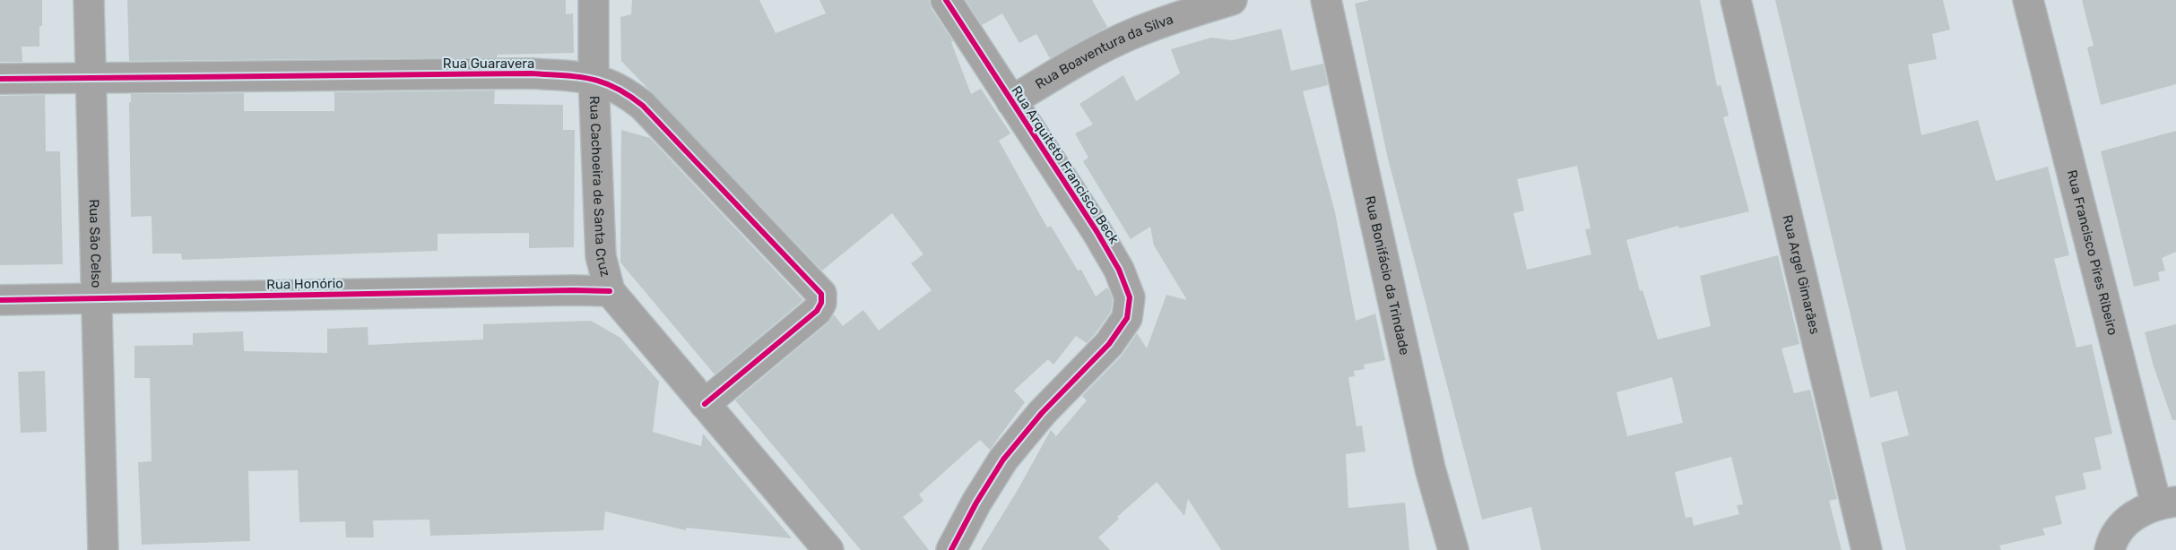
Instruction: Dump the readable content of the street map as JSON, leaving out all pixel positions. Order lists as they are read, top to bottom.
{
  "streets": {
    "street": [
      "Rua Boaventura da Silva",
      "Rua Guaravera",
      "Rua Arquiteto Francisco Beck",
      "Rua Cachoeira de Santa Cruz",
      "Rua São Celso",
      "Rua Francisco Píres Ribeiro",
      "Rua Argel Gimarães",
      "Rua Bonifácio da Trindade",
      "Rua Honório"
    ]
  },
  "crossings": [
    ["Rua Boaventura da Silva", "Rua Arquiteto Francisco Beck"],
    ["Rua Guaravera", "Rua Cachoeira de Santa Cruz"],
    ["Rua Guaravera", "Rua São Celso"],
    ["Rua Cachoeira de Santa Cruz", "Rua Honório"],
    ["Rua São Celso", "Rua Honório"]
  ]
}
